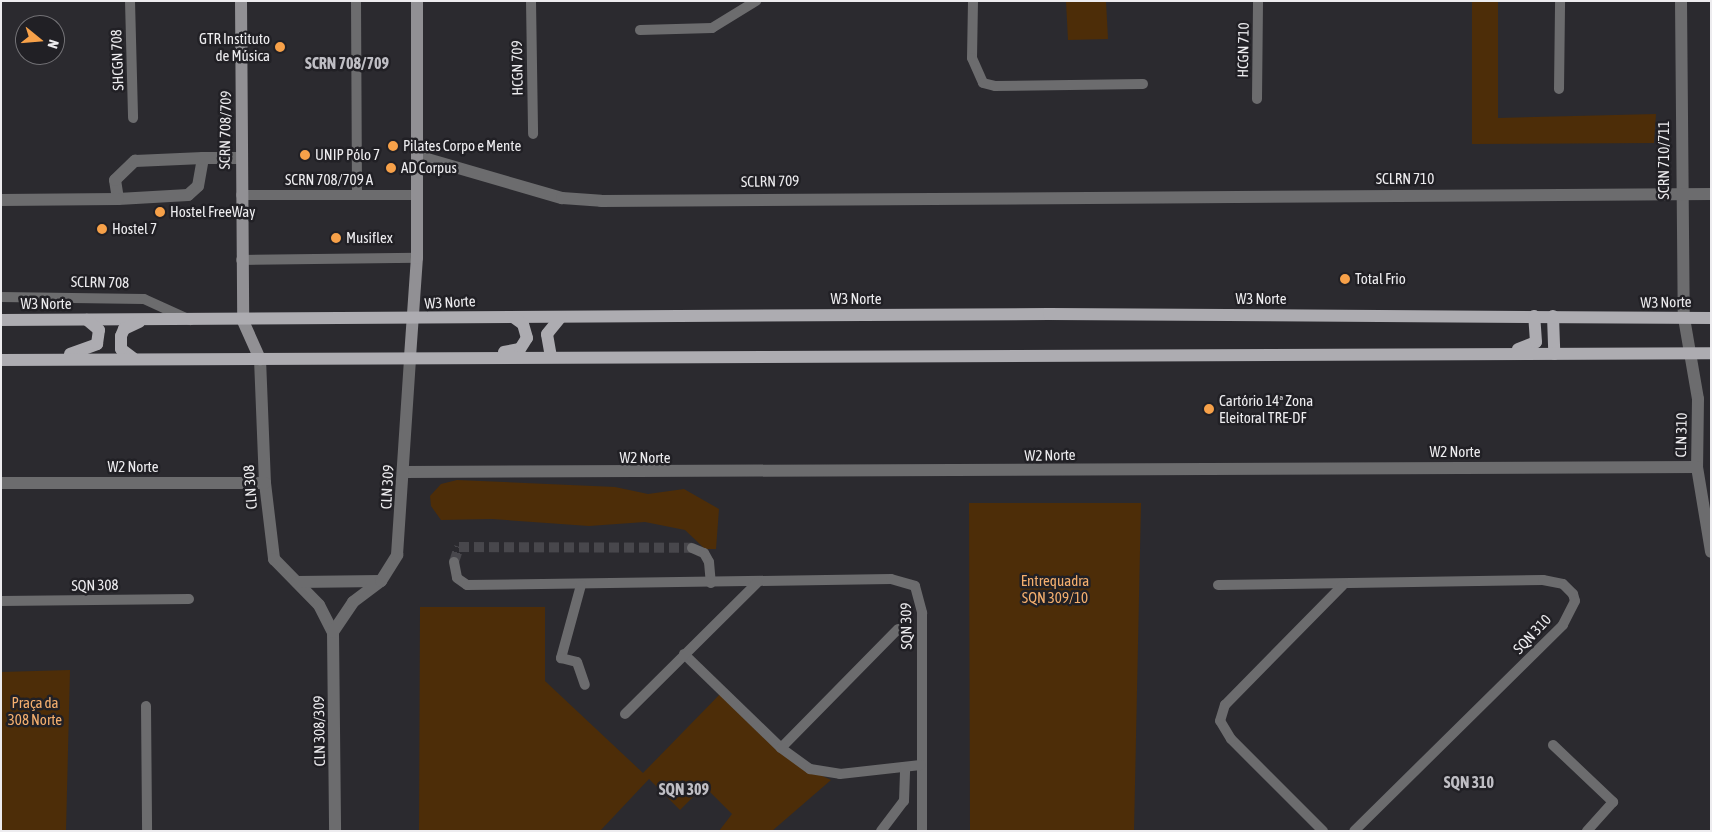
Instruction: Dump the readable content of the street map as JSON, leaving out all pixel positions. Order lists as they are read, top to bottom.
{
  "streets": {
    "main road": [
      "SCRN 708/709",
      "W3 Norte",
      "CLN 308",
      "CLN 309"
    ],
    "street": [
      "HCGN 710",
      "SHCGN 708",
      "HCGN 709",
      "SCRN 710/711",
      "SCLRN 710",
      "SCRN 708/709 A",
      "SCLRN 709",
      "SCLRN 708",
      "CLN 310",
      "W2 Norte",
      "SQN 308",
      "SQN 309",
      "SQN 310",
      "CLN 308/309"
    ]
  },
  "crossings": [
    ["SCRN 708/709", "SCRN 708/709 A"],
    ["SCRN 708/709", "W3 Norte"],
    ["SCRN 708/709", "CLN 308"],
    ["SCRN 710/711", "SCLRN 710"],
    ["SCRN 710/711", "W3 Norte"],
    ["SCRN 710/711", "CLN 310"],
    ["SCLRN 710", "SCLRN 709"],
    ["SCLRN 708", "W3 Norte"],
    ["W3 Norte", "CLN 310"],
    ["W3 Norte", "CLN 308"],
    ["W3 Norte", "CLN 309"],
    ["CLN 310", "W2 Norte"],
    ["W2 Norte", "CLN 308"],
    ["W2 Norte", "CLN 309"],
    ["CLN 308", "CLN 309"],
    ["CLN 308", "CLN 308/309"],
    ["CLN 309", "CLN 308/309"]
  ],
  "districts": ["SCRN 708/709", "SQN 310", "SQN 309"],
  "parks": ["Entrequadra SQN 309/10", "Praça da 308 Norte"],
  "places": [
    "GTR Instituto de Música",
    "Pilates Corpo e Mente",
    "UNIP Pólo 7",
    "AD Corpus",
    "Hostel FreeWay",
    "Hostel 7",
    "Musiflex",
    "Total Frio",
    "Cartório 14ª Zona Eleitoral TRE-DF"
  ],
  "north": "right"
}
